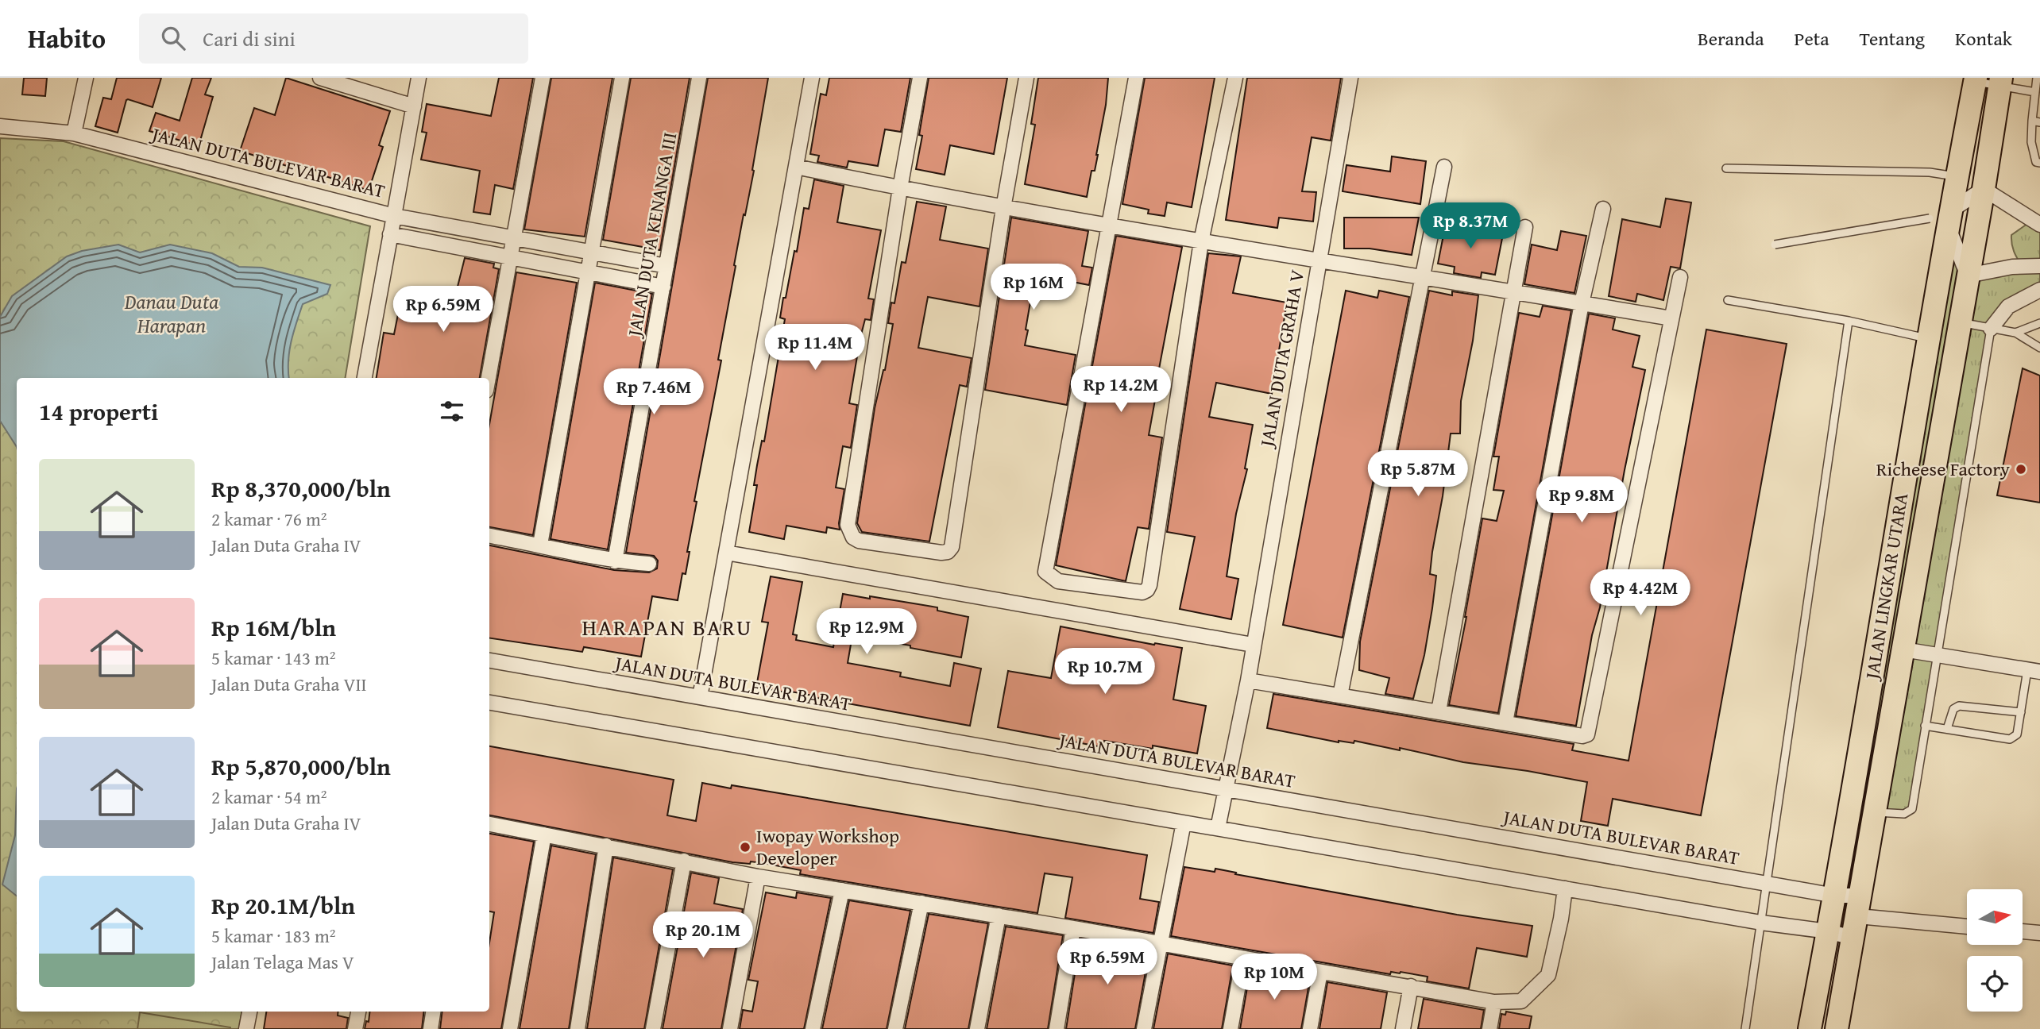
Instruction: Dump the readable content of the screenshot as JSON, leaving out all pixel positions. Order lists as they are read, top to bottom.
{
  "streets": {
    "main road": ["JALAN LINGKAR UTARA"],
    "street": ["JALAN DUTA BULEVAR BARAT", "JALAN DUTA KENANGA III", "JALAN DUTA GRAHA V"]
  },
  "crossings": [
    ["JALAN DUTA BULEVAR BARAT", "JALAN DUTA GRAHA V"],
    ["JALAN DUTA BULEVAR BARAT", "JALAN LINGKAR UTARA"]
  ],
  "districts": ["HARAPAN BARU"],
  "water": ["Danau Duta Harapan"],
  "places": ["Richeese Factory", "Iwopay Workshop Developer"],
  "north": "right",
  "page": {
    "header": "Habito",
    "search": "Cari di sini",
    "nav": [
      "Beranda",
      "Peta",
      "Tentang",
      "Kontak"
    ],
    "price": [
      "Rp 8.37M",
      "Rp 16M",
      "Rp 6.59M",
      "Rp 11.4M",
      "Rp 14.2M",
      "Rp 7.46M",
      "Rp 5.87M",
      "Rp 9.8M",
      "Rp 4.42M",
      "Rp 12.9M",
      "Rp 10.7M",
      "Rp 20.1M",
      "Rp 6.59M",
      "Rp 10M"
    ],
    "heading": "14 properti",
    "list": [
      {
        "name": "Rp 8,370,000/bln",
        "note": "2 kamar · 76 m² · Jalan Duta Graha IV"
      },
      {
        "name": "Rp 16M/bln",
        "note": "5 kamar · 143 m² · Jalan Duta Graha VII"
      },
      {
        "name": "Rp 5,870,000/bln",
        "note": "2 kamar · 54 m² · Jalan Duta Graha IV"
      },
      {
        "name": "Rp 20.1M/bln",
        "note": "5 kamar · 183 m² · Jalan Telaga Mas V"
      }
    ]
  }
}
